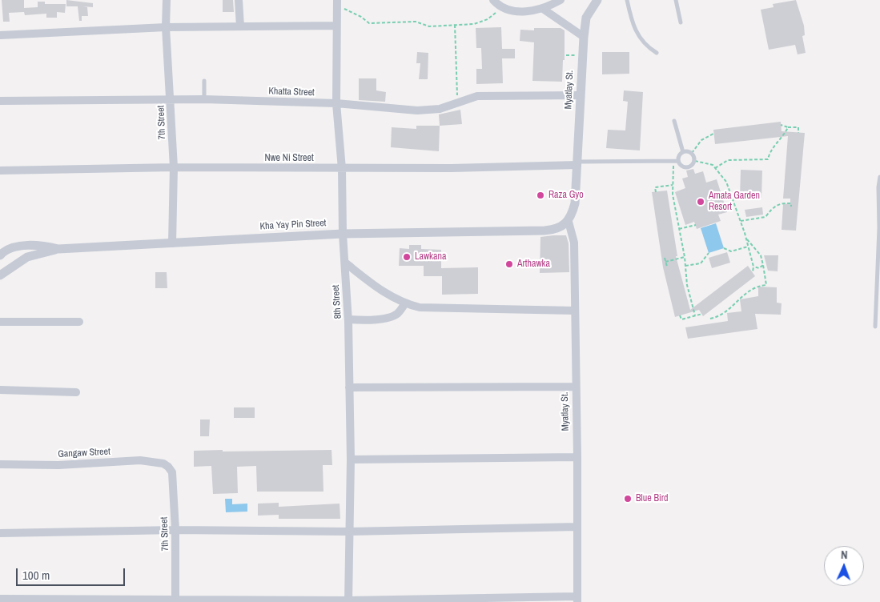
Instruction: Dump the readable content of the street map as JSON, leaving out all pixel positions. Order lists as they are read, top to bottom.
{
  "streets": {
    "street": [
      "Myatlay St.",
      "Khatta Street",
      "7th Street",
      "Nwe Ni Street",
      "Kha Yay Pin Street",
      "8th Street",
      "Gangaw Street"
    ]
  },
  "crossings": [
    ["Myatlay St.", "Khatta Street"],
    ["Myatlay St.", "Nwe Ni Street"],
    ["Myatlay St.", "Kha Yay Pin Street"],
    ["Khatta Street", "7th Street"],
    ["Khatta Street", "8th Street"],
    ["7th Street", "Nwe Ni Street"],
    ["7th Street", "Kha Yay Pin Street"],
    ["7th Street", "Gangaw Street"],
    ["Nwe Ni Street", "8th Street"],
    ["Kha Yay Pin Street", "8th Street"]
  ],
  "places": [
    "Raza Gyo",
    "Amata Garden Resort",
    "Lawkana",
    "Arthawka",
    "Blue Bird"
  ],
  "scale_bar": "100 m",
  "north": "top"
}
